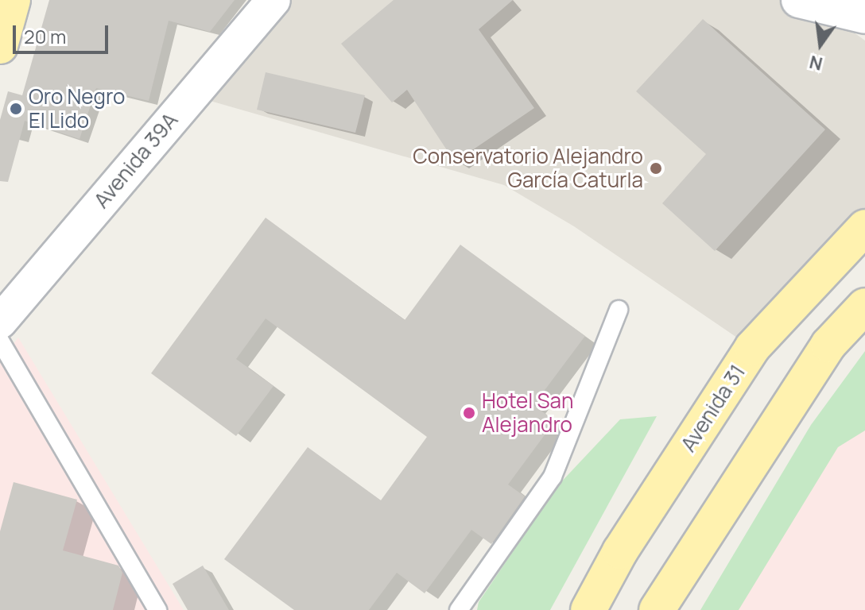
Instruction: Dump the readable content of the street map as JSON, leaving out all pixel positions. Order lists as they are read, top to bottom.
{
  "streets": {
    "main road": ["Avenida 31"],
    "street": ["Avenida 39A"]
  },
  "places": ["Oro Negro El Lido", "Conservatorio Alejandro García Caturla", "Hotel San Alejandro"],
  "scale_bar": "20 m",
  "north": "bottom"
}
